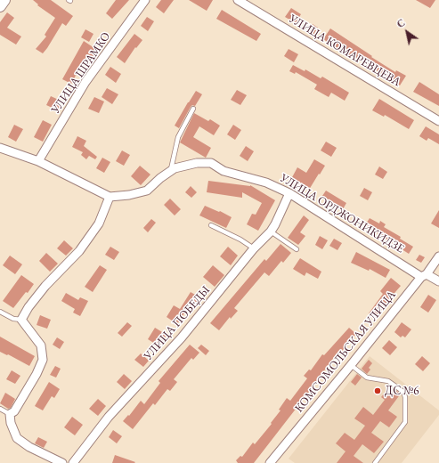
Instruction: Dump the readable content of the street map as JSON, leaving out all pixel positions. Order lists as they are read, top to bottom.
{
  "streets": {
    "street": [
      "УЛИЦА КОМАРЕВЦЕВА",
      "УЛИЦА ШРАМКО",
      "УЛИЦА ОРДЖОНИКИДЗЕ",
      "УЛИЦА ПОБЕДЫ",
      "КОМСОМОЛЬСКАЯ УЛИЦА"
    ]
  },
  "crossings": [
    ["УЛИЦА ОРДЖОНИКИДЗЕ", "УЛИЦА ПОБЕДЫ"],
    ["УЛИЦА ОРДЖОНИКИДЗЕ", "КОМСОМОЛЬСКАЯ УЛИЦА"]
  ],
  "places": ["ДС №6"],
  "north": "top left"
}
